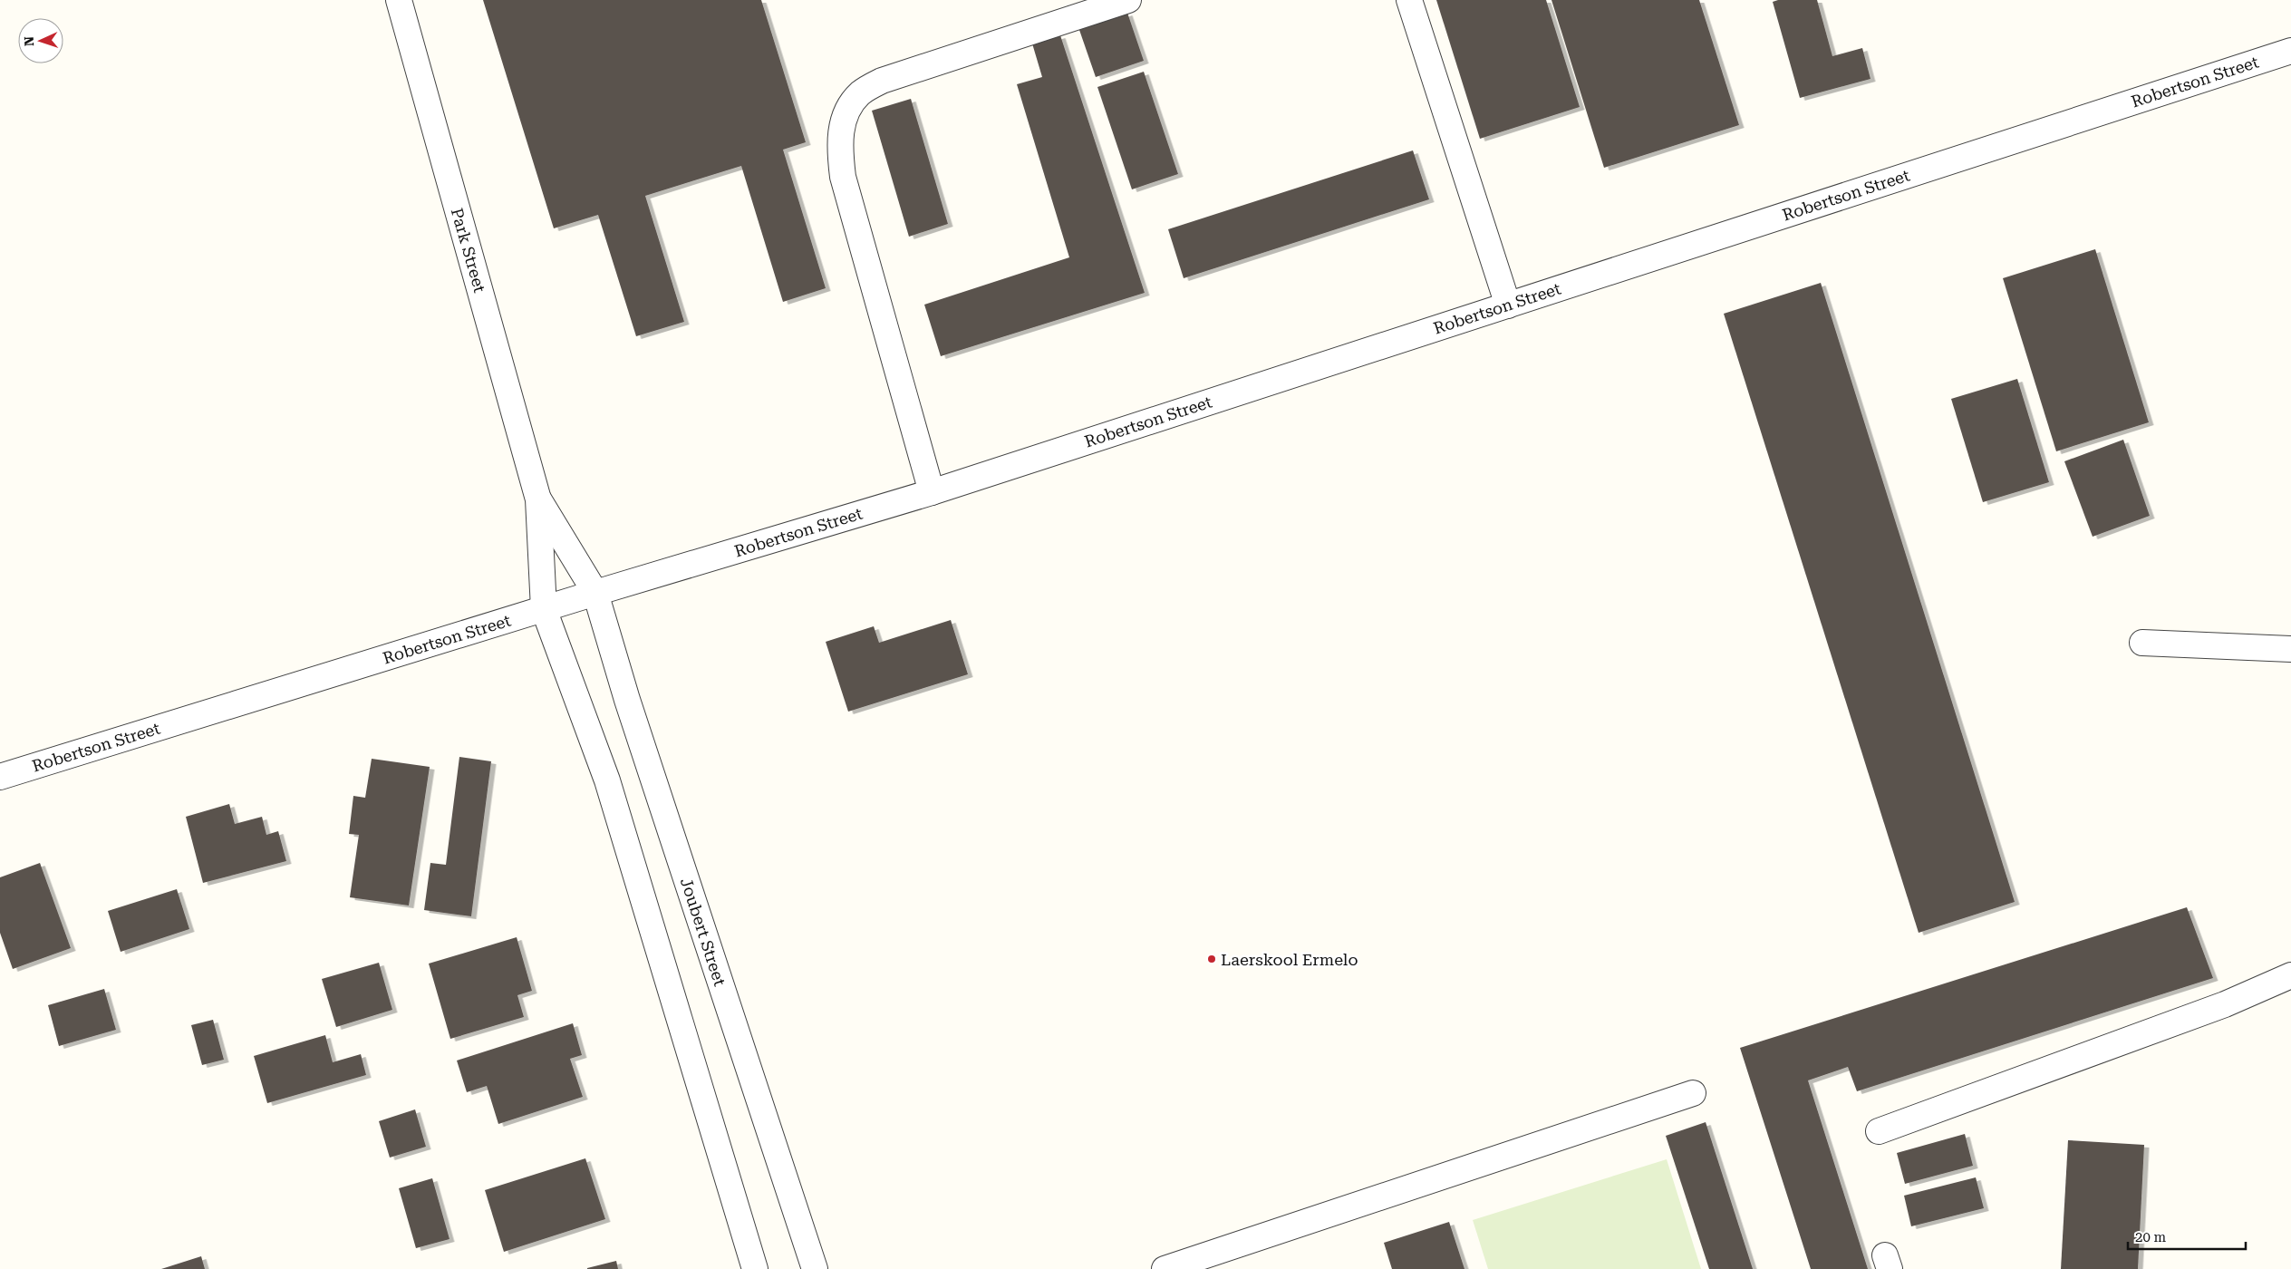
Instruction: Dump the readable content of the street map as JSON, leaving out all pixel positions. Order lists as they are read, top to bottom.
{
  "streets": {
    "street": ["Robertson Street", "Park Street", "Joubert Street"]
  },
  "crossings": [
    ["Robertson Street", "Park Street"],
    ["Robertson Street", "Joubert Street"],
    ["Park Street", "Joubert Street"]
  ],
  "places": ["Laerskool Ermelo"],
  "scale_bar": "20 m",
  "north": "left"
}
